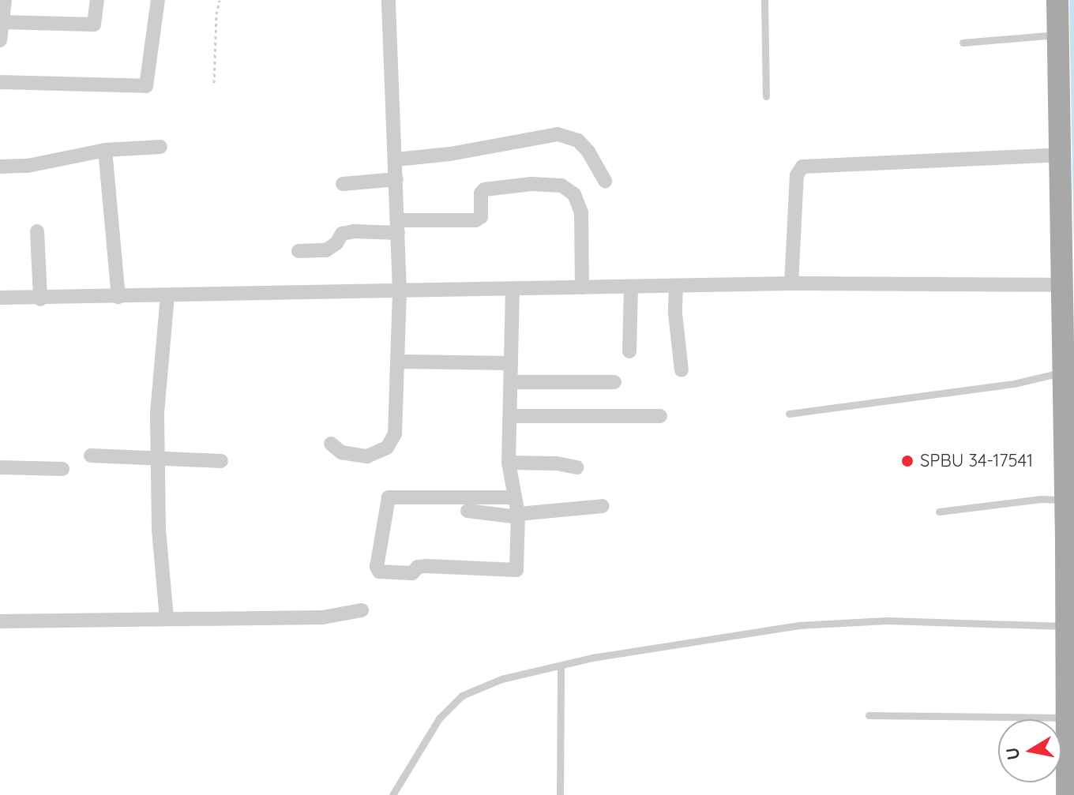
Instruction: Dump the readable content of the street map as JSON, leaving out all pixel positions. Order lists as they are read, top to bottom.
{
  "places": ["SPBU 34-17541"],
  "north": "left"
}
